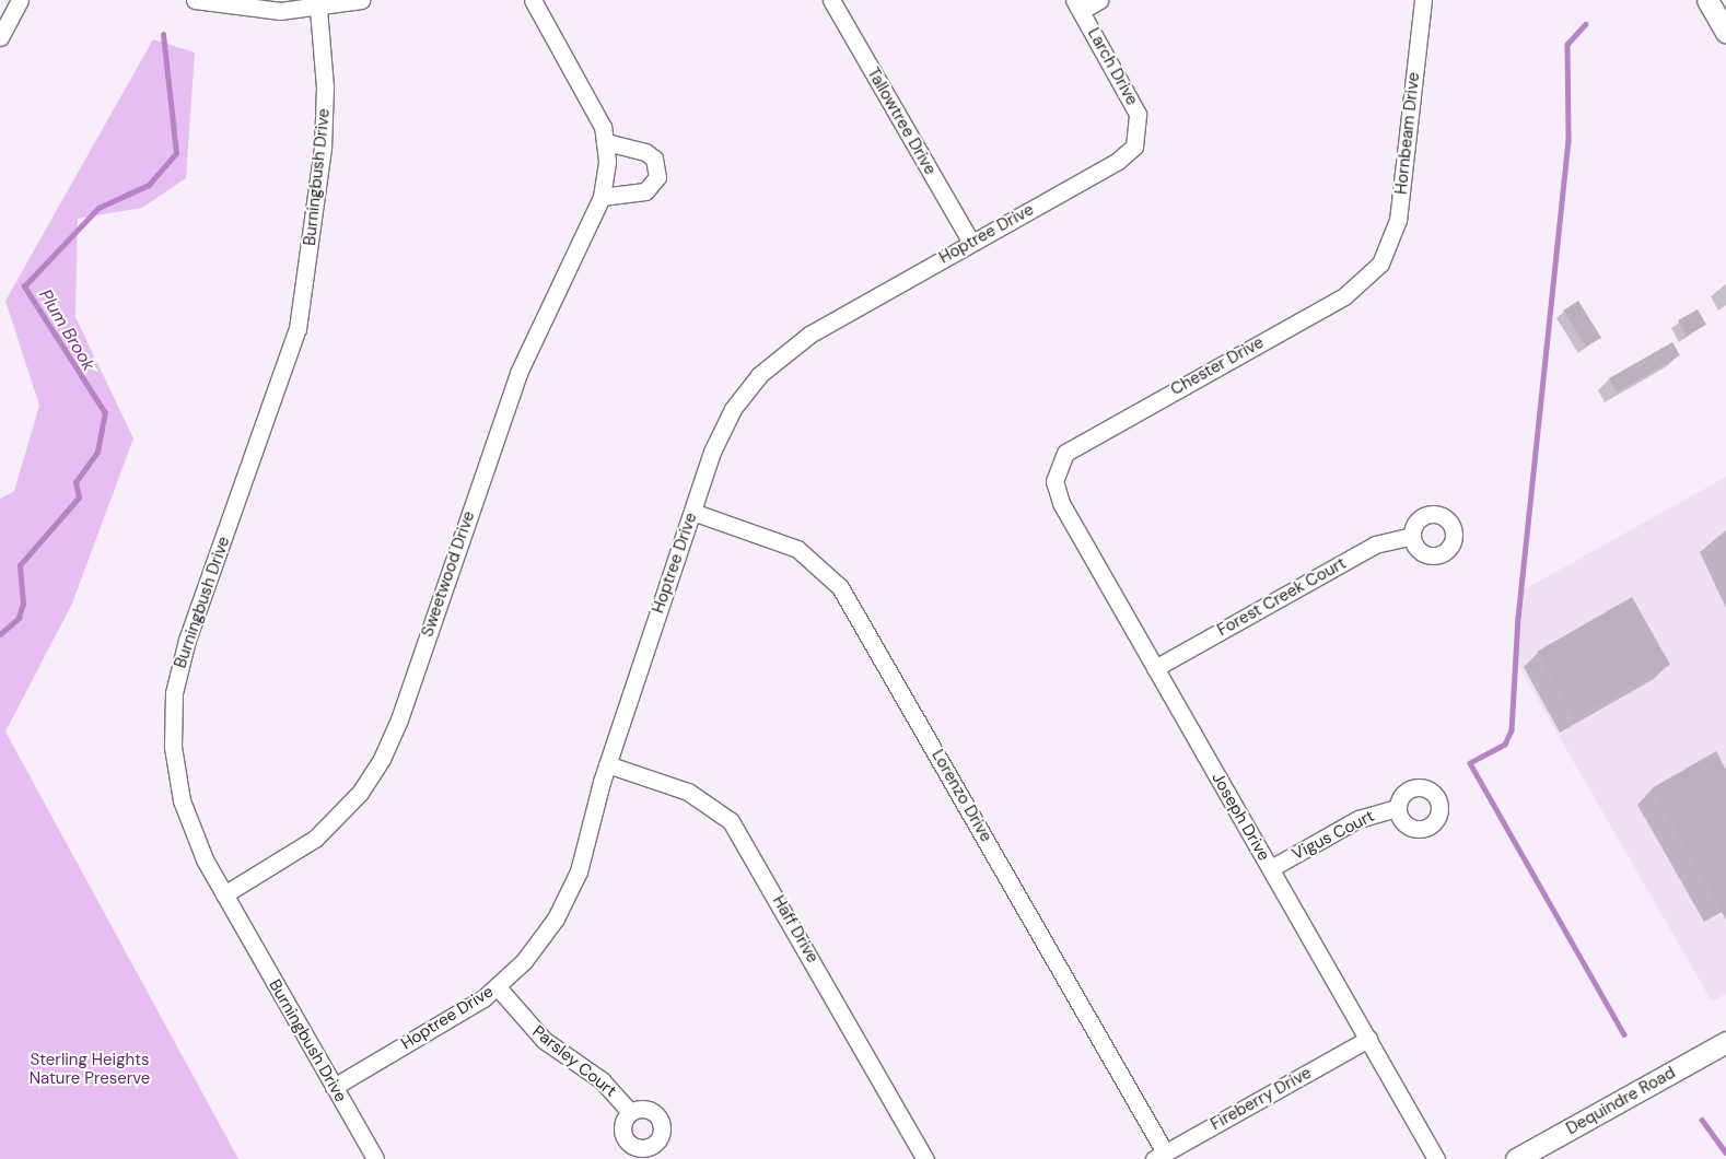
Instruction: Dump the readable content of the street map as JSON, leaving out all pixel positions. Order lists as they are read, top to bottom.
{
  "streets": {
    "main road": ["Dequindre Road"],
    "street": [
      "Larch Drive",
      "Tallowtree Drive",
      "Hornbeam Drive",
      "Burningbush Drive",
      "Hoptree Drive",
      "Chester Drive",
      "Sweetwood Drive",
      "Forest Creek Court",
      "Lorenzo Drive",
      "Joseph Drive",
      "Vigus Court",
      "Haff Drive",
      "Parsley Court",
      "Fireberry Drive"
    ]
  },
  "crossings": [
    ["Larch Drive", "Hoptree Drive"],
    ["Tallowtree Drive", "Hoptree Drive"],
    ["Hornbeam Drive", "Chester Drive"],
    ["Burningbush Drive", "Hoptree Drive"],
    ["Burningbush Drive", "Sweetwood Drive"],
    ["Hoptree Drive", "Lorenzo Drive"],
    ["Hoptree Drive", "Haff Drive"],
    ["Hoptree Drive", "Parsley Court"],
    ["Chester Drive", "Joseph Drive"],
    ["Forest Creek Court", "Joseph Drive"],
    ["Lorenzo Drive", "Fireberry Drive"],
    ["Joseph Drive", "Vigus Court"],
    ["Joseph Drive", "Fireberry Drive"]
  ],
  "water": ["Plum Brook"],
  "parks": ["Sterling Heights Nature Preserve"]
}
